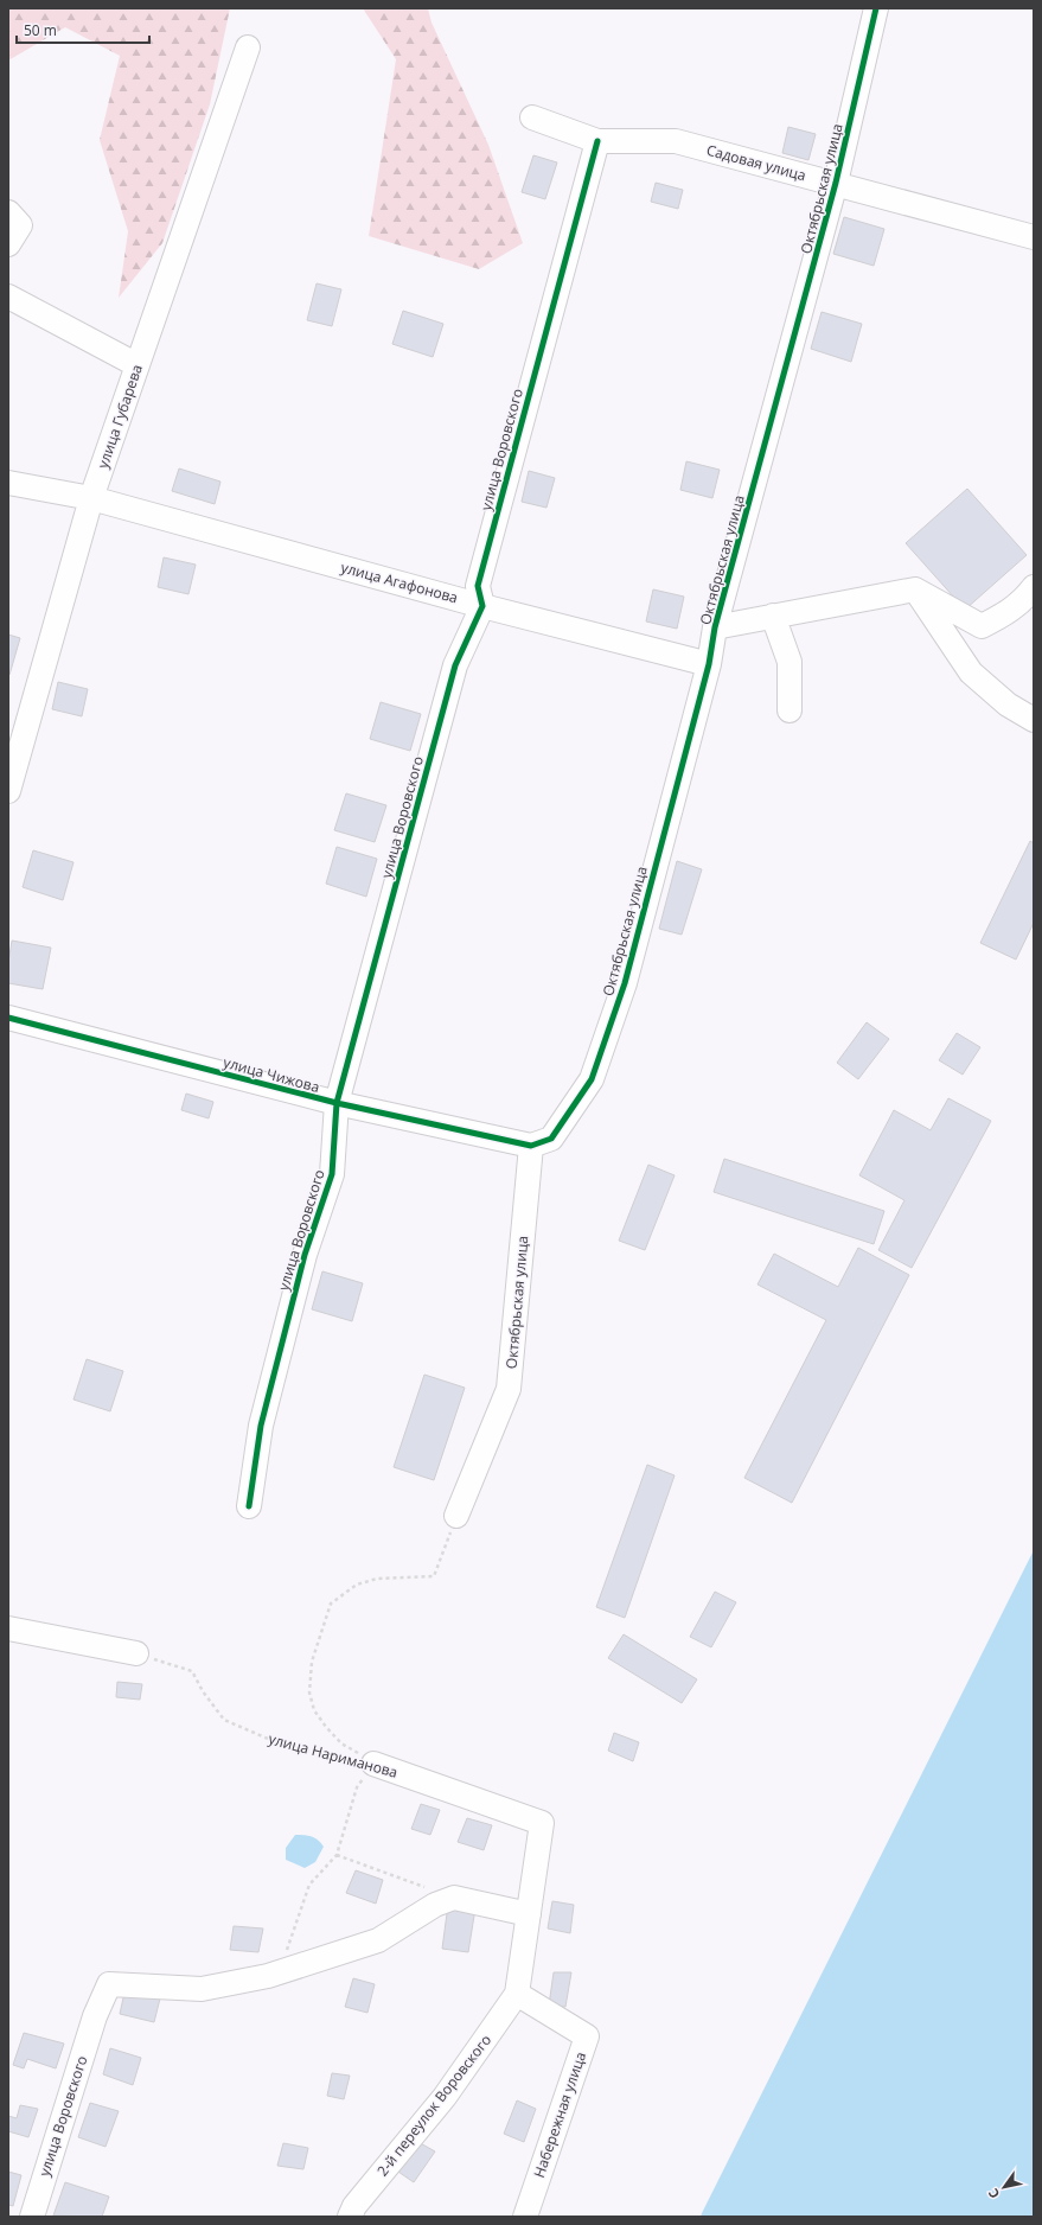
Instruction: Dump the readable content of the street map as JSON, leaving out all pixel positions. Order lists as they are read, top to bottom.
{
  "streets": {
    "street": [
      "Садовая улица",
      "Октябрьская улица",
      "улица Губарева",
      "улица Воровского",
      "улица Агафонова",
      "улица Чижова",
      "улица Нариманова",
      "2-й переулок Воровского",
      "Набережная улица"
    ]
  },
  "crossings": [
    ["Садовая улица", "Октябрьская улица"],
    ["Садовая улица", "улица Воровского"],
    ["Октябрьская улица", "улица Агафонова"],
    ["Октябрьская улица", "улица Чижова"],
    ["улица Губарева", "улица Агафонова"],
    ["улица Воровского", "улица Агафонова"],
    ["улица Воровского", "улица Чижова"],
    ["2-й переулок Воровского", "Набережная улица"]
  ],
  "scale_bar": "50 m",
  "north": "bottom left"
}
